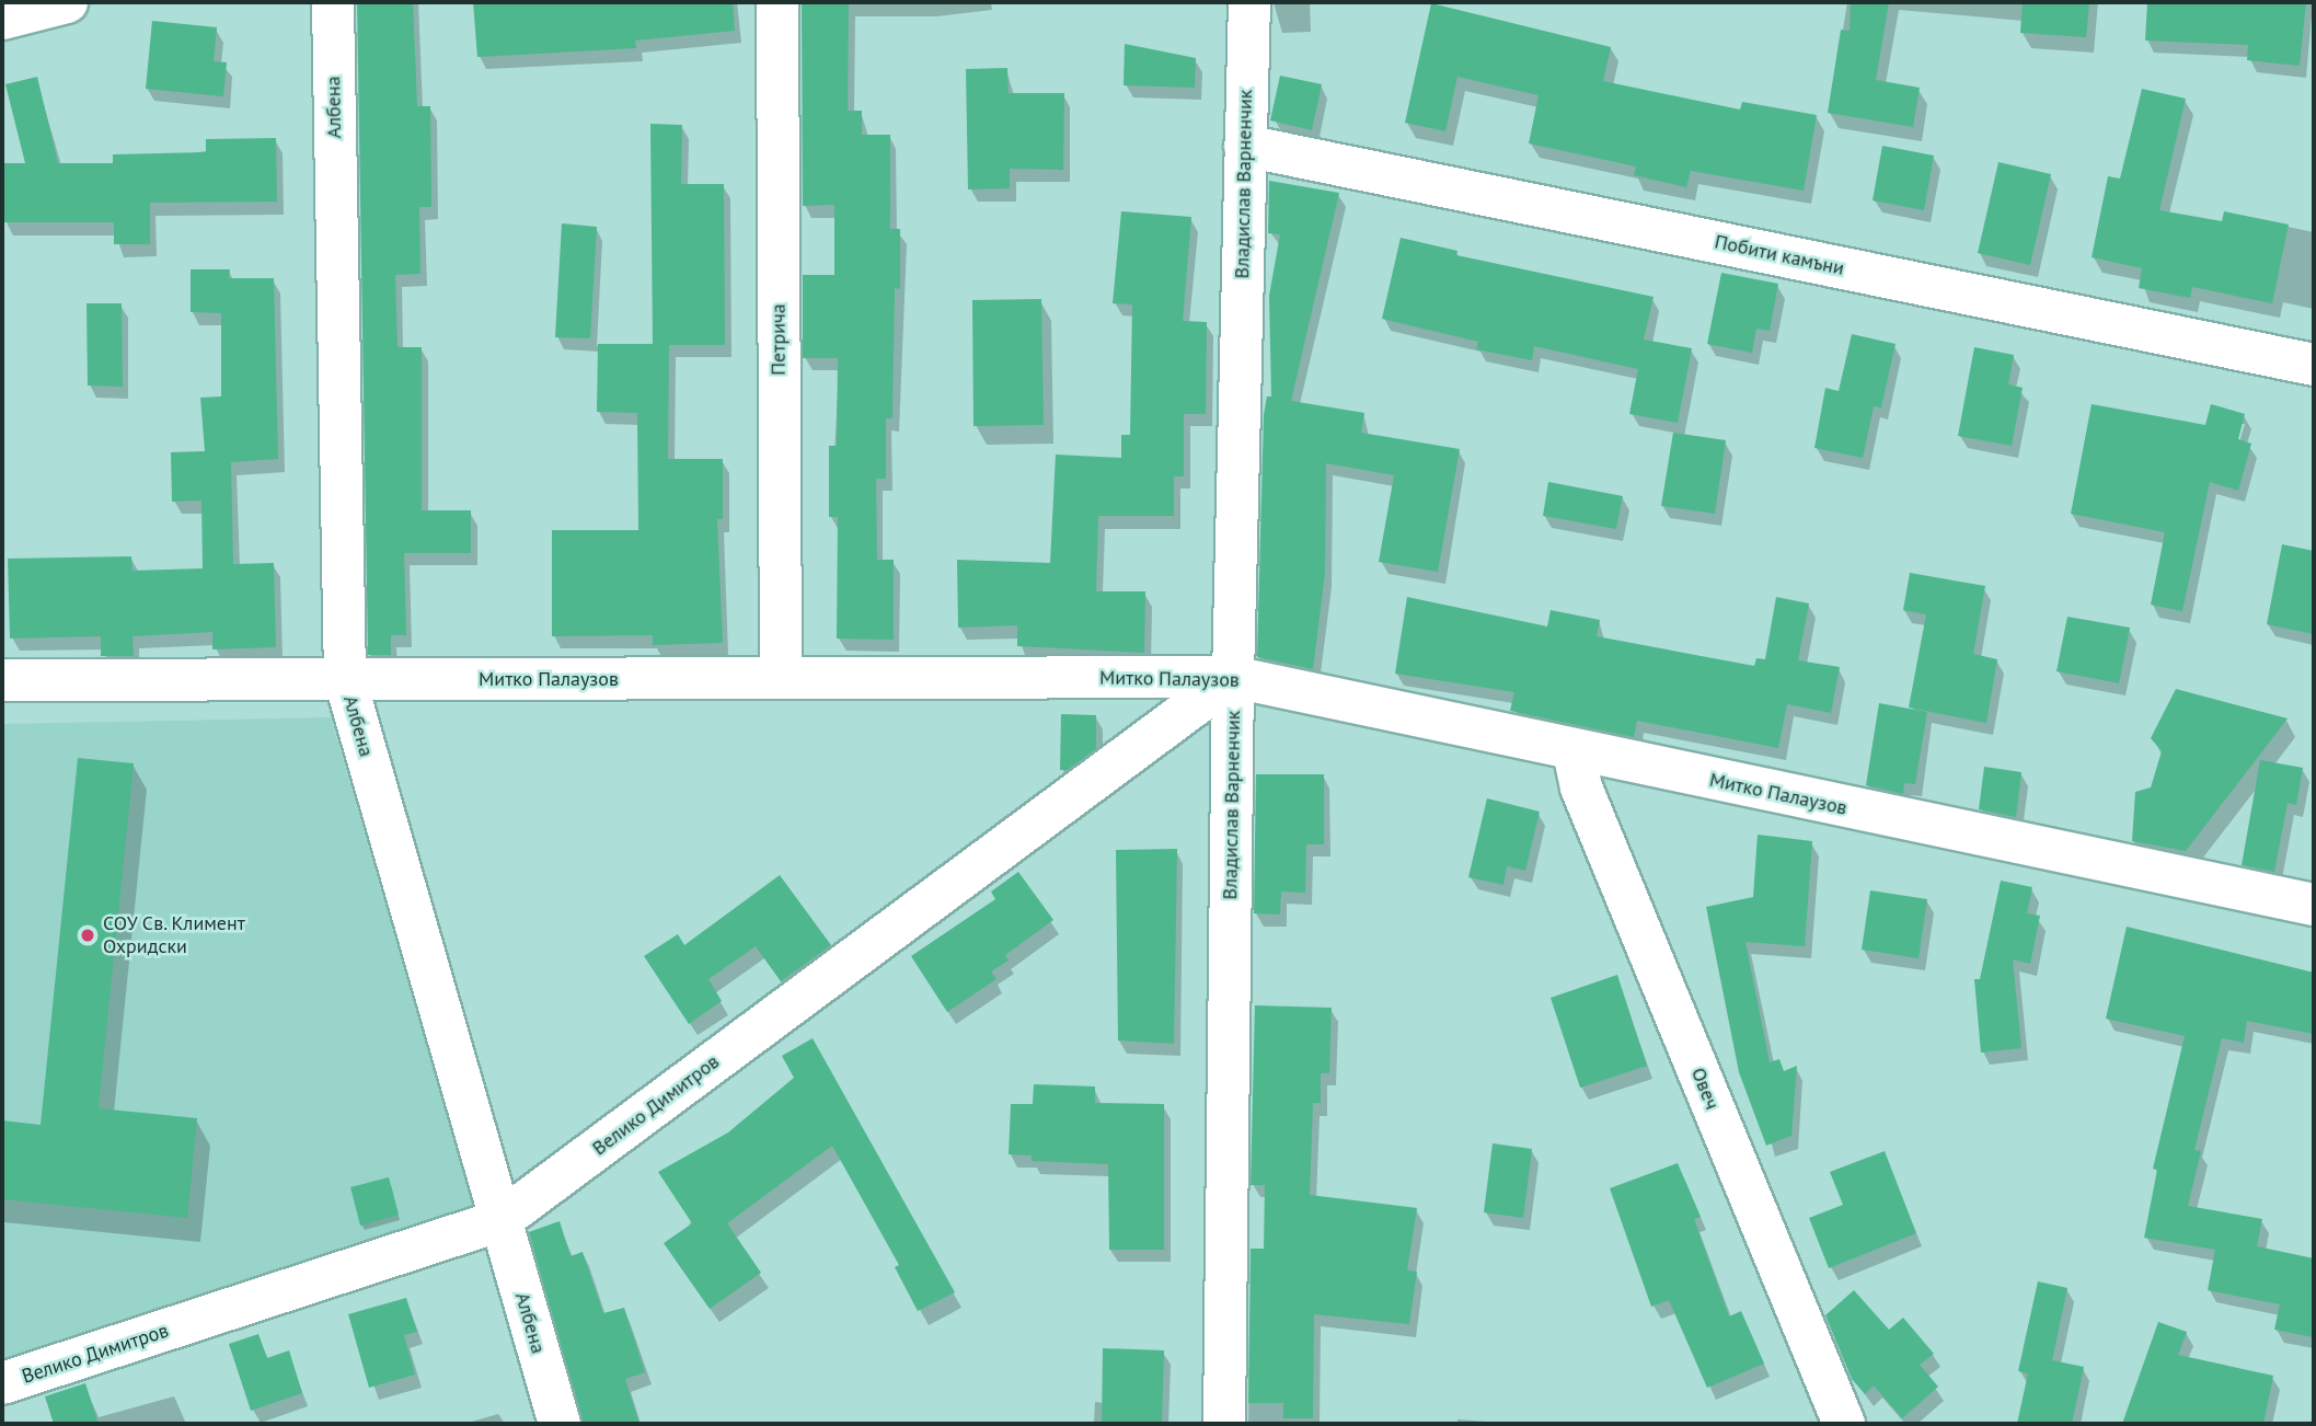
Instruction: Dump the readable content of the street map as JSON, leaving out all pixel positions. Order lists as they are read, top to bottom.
{
  "streets": {
    "street": [
      "Албена",
      "Владислав Варненчик",
      "Побити камъни",
      "Петрича",
      "Митко Палаузов",
      "Овеч",
      "Велико Димитров"
    ]
  },
  "crossings": [
    ["Албена", "Митко Палаузов"],
    ["Албена", "Велико Димитров"],
    ["Владислав Варненчик", "Побити камъни"],
    ["Владислав Варненчик", "Митко Палаузов"],
    ["Владислав Варненчик", "Велико Димитров"],
    ["Петрича", "Митко Палаузов"],
    ["Митко Палаузов", "Овеч"],
    ["Митко Палаузов", "Велико Димитров"]
  ],
  "places": ["СОУ Св. Климент Охридски"]
}
